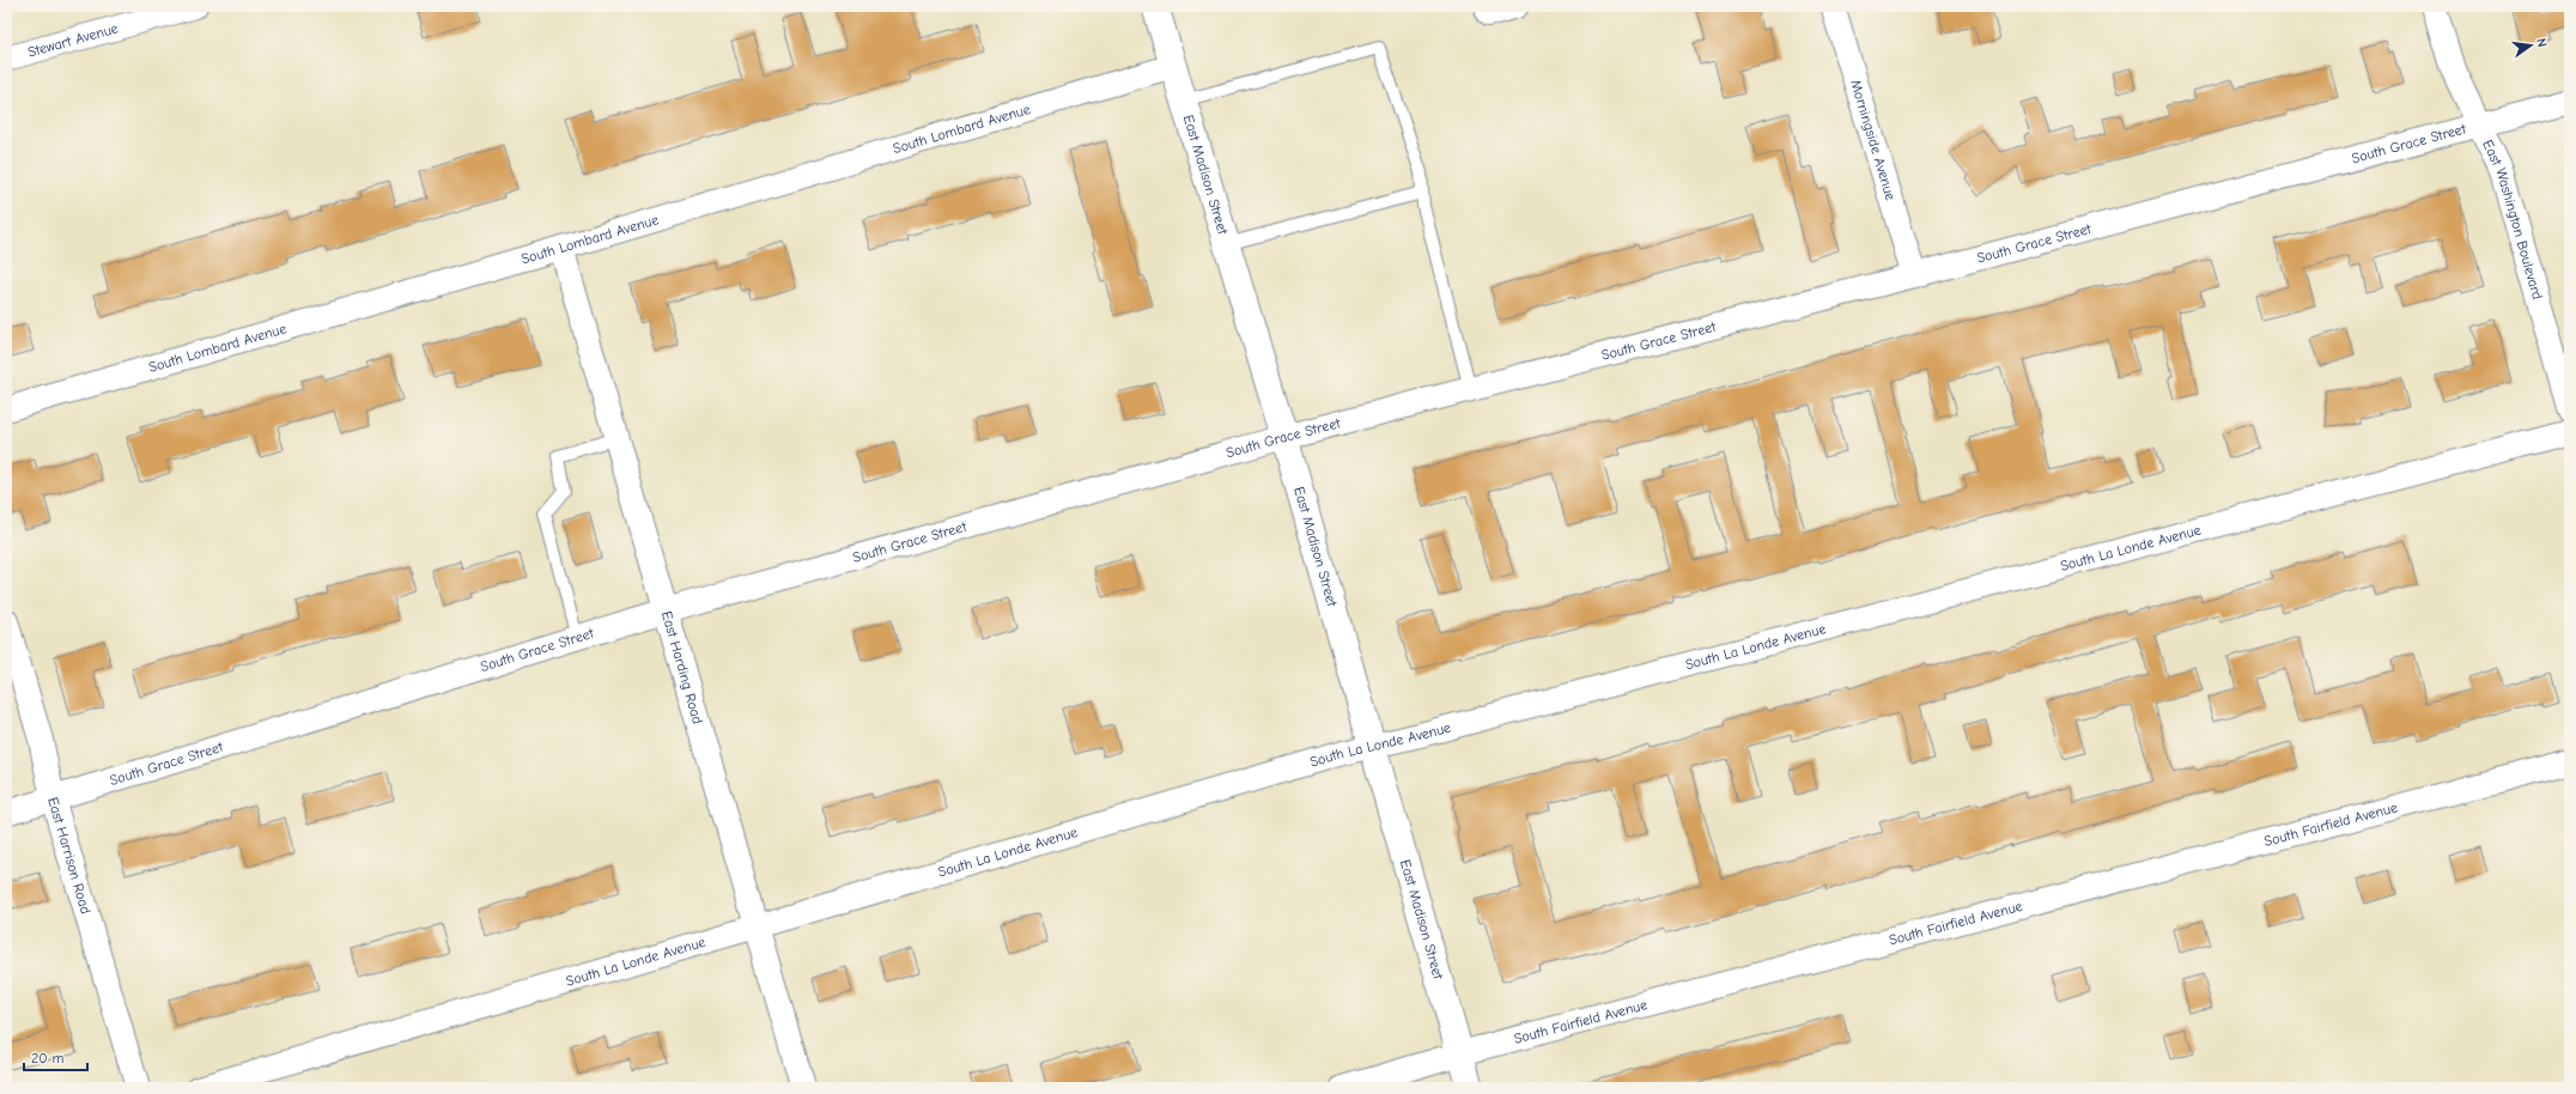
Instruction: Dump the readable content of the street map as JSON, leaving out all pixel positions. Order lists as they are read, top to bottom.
{
  "streets": {
    "street": [
      "Stewart Avenue",
      "South Lombard Avenue",
      "Morningside Avenue",
      "South Grace Street",
      "East Madison Street",
      "East Washington Boulevard",
      "South La Londe Avenue",
      "East Harding Road",
      "South Fairfield Avenue",
      "East Harrison Road"
    ]
  },
  "crossings": [
    ["South Lombard Avenue", "East Madison Street"],
    ["South Lombard Avenue", "East Harding Road"],
    ["Morningside Avenue", "South Grace Street"],
    ["South Grace Street", "East Madison Street"],
    ["South Grace Street", "East Washington Boulevard"],
    ["South Grace Street", "East Harding Road"],
    ["South Grace Street", "East Harrison Road"],
    ["East Madison Street", "South La Londe Avenue"],
    ["East Madison Street", "South Fairfield Avenue"],
    ["South La Londe Avenue", "East Harding Road"]
  ],
  "scale_bar": "20 m",
  "north": "right"
}
